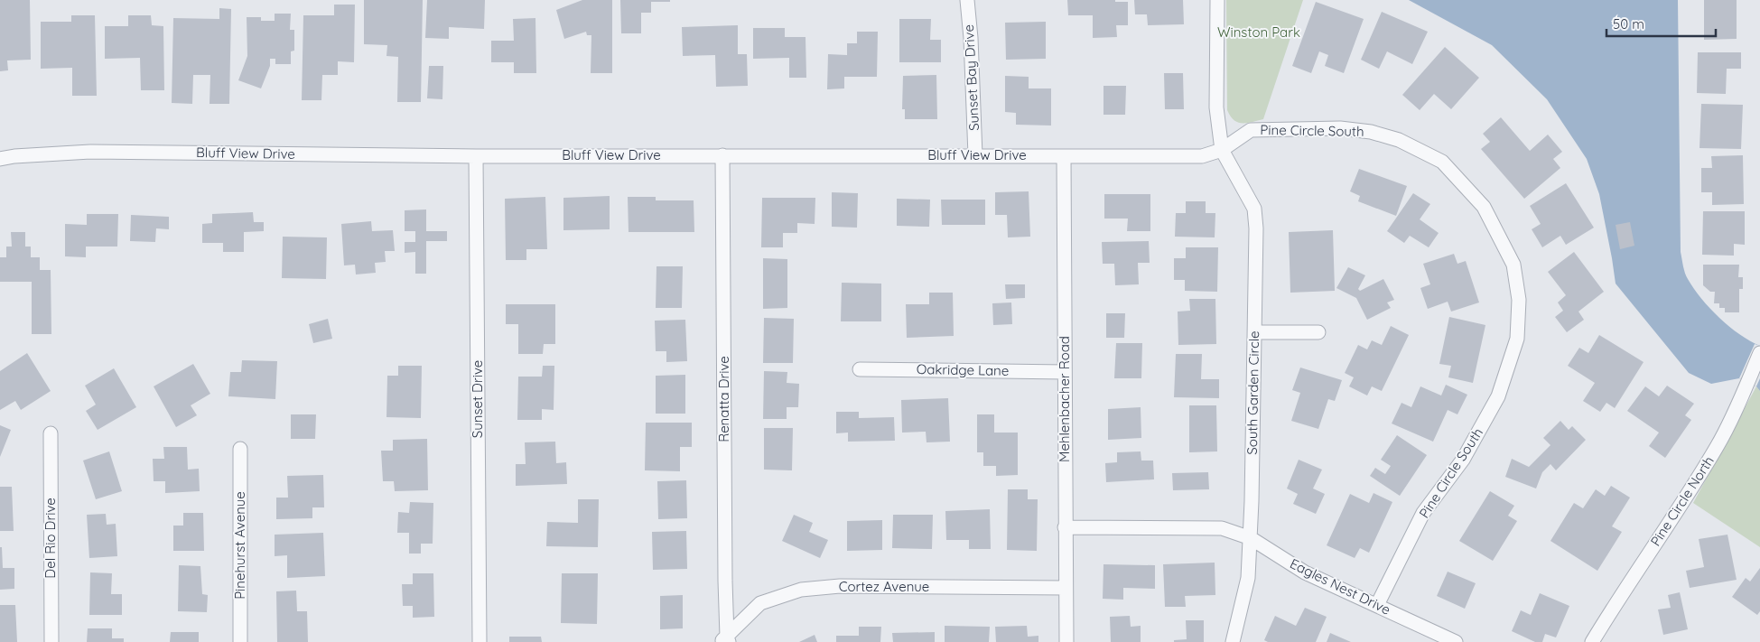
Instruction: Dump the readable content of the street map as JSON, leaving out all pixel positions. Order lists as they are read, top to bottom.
{
  "streets": {
    "street": [
      "Sunset Bay Drive",
      "Pine Circle South",
      "Bluff View Drive",
      "Oakridge Lane",
      "South Garden Circle",
      "Sunset Drive",
      "Renatta Drive",
      "Mehlenbacher Road",
      "Pine Circle North",
      "Del Rio Drive",
      "Pinehurst Avenue",
      "Cortez Avenue",
      "Eagles Nest Drive"
    ]
  },
  "crossings": [
    ["Sunset Bay Drive", "Bluff View Drive"],
    ["Pine Circle South", "Bluff View Drive"],
    ["Pine Circle South", "South Garden Circle"],
    ["Pine Circle South", "Eagles Nest Drive"],
    ["Bluff View Drive", "South Garden Circle"],
    ["Bluff View Drive", "Sunset Drive"],
    ["Bluff View Drive", "Renatta Drive"],
    ["Bluff View Drive", "Mehlenbacher Road"],
    ["Oakridge Lane", "Mehlenbacher Road"],
    ["South Garden Circle", "Eagles Nest Drive"],
    ["Renatta Drive", "Cortez Avenue"],
    ["Mehlenbacher Road", "Cortez Avenue"],
    ["Mehlenbacher Road", "Eagles Nest Drive"]
  ],
  "parks": ["Winston Park"],
  "scale_bar": "50 m"
}
